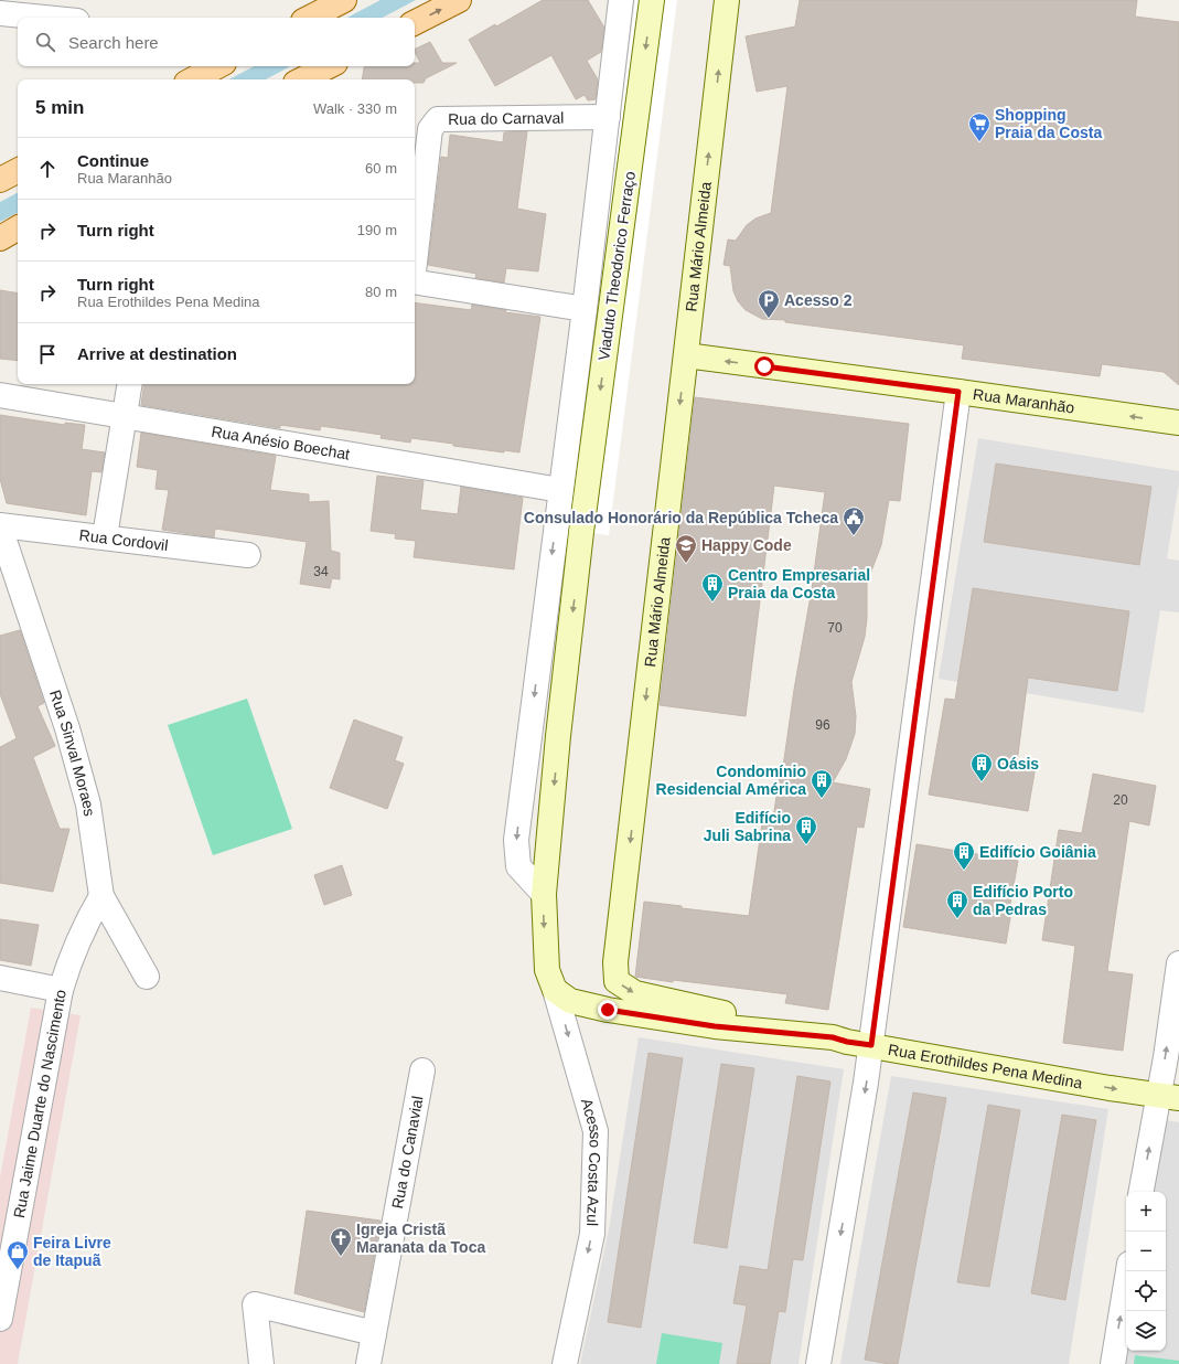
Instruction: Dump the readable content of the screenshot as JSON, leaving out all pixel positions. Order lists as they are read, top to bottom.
{
  "streets": {
    "street": [
      "Rua do Carnaval",
      "Rua Mário Almeida",
      "Viaduto Theodorico Ferraço",
      "Rua Maranhão",
      "Rua Anésio Boechat",
      "Rua Cordovil",
      "Rua Sinval Moraes",
      "Rua Erothildes Pena Medina",
      "Rua Jaime Duarte do Nascimento",
      "Rua do Canavial",
      "Acesso Costa Azul"
    ]
  },
  "crossings": [
    ["Rua Mário Almeida", "Rua Maranhão"],
    ["Rua Mário Almeida", "Rua Erothildes Pena Medina"],
    ["Rua Cordovil", "Rua Sinval Moraes"],
    ["Rua Sinval Moraes", "Rua Jaime Duarte do Nascimento"],
    ["Rua Erothildes Pena Medina", "Acesso Costa Azul"]
  ],
  "one_way": ["Rua Maranhão", "Rua Erothildes Pena Medina", "Acesso Costa Azul"],
  "places": {
    "supermarket": ["Shopping Praia da Costa"],
    "parking": ["Acesso 2"],
    "public building": ["Consulado Honorário da República Tcheca"],
    "school or university": ["Happy Code"],
    "building": [
      "Centro Empresarial Praia da Costa",
      "Oásis",
      "Condomínio Residencial América",
      "Edifício Juli Sabrina",
      "Edifício Goiânia",
      "Edifício Porto da Pedras"
    ],
    "church": ["Igreja Cristã Maranata da Toca"],
    "shop": ["Feira Livre de Itapuã"]
  },
  "house_numbers": [
    "34",
    "70",
    "96",
    "20"
  ],
  "page": {
    "search": "Search here",
    "heading": ["5 min", "Walk · 330 m"],
    "list": [
      ["Continue", "Rua Maranhão", "60 m"],
      ["Turn right", "190 m"],
      ["Turn right", "Rua Erothildes Pena Medina", "80 m"],
      "Arrive at destination"
    ],
    "map_buttons": ["+", "−"]
  }
}
